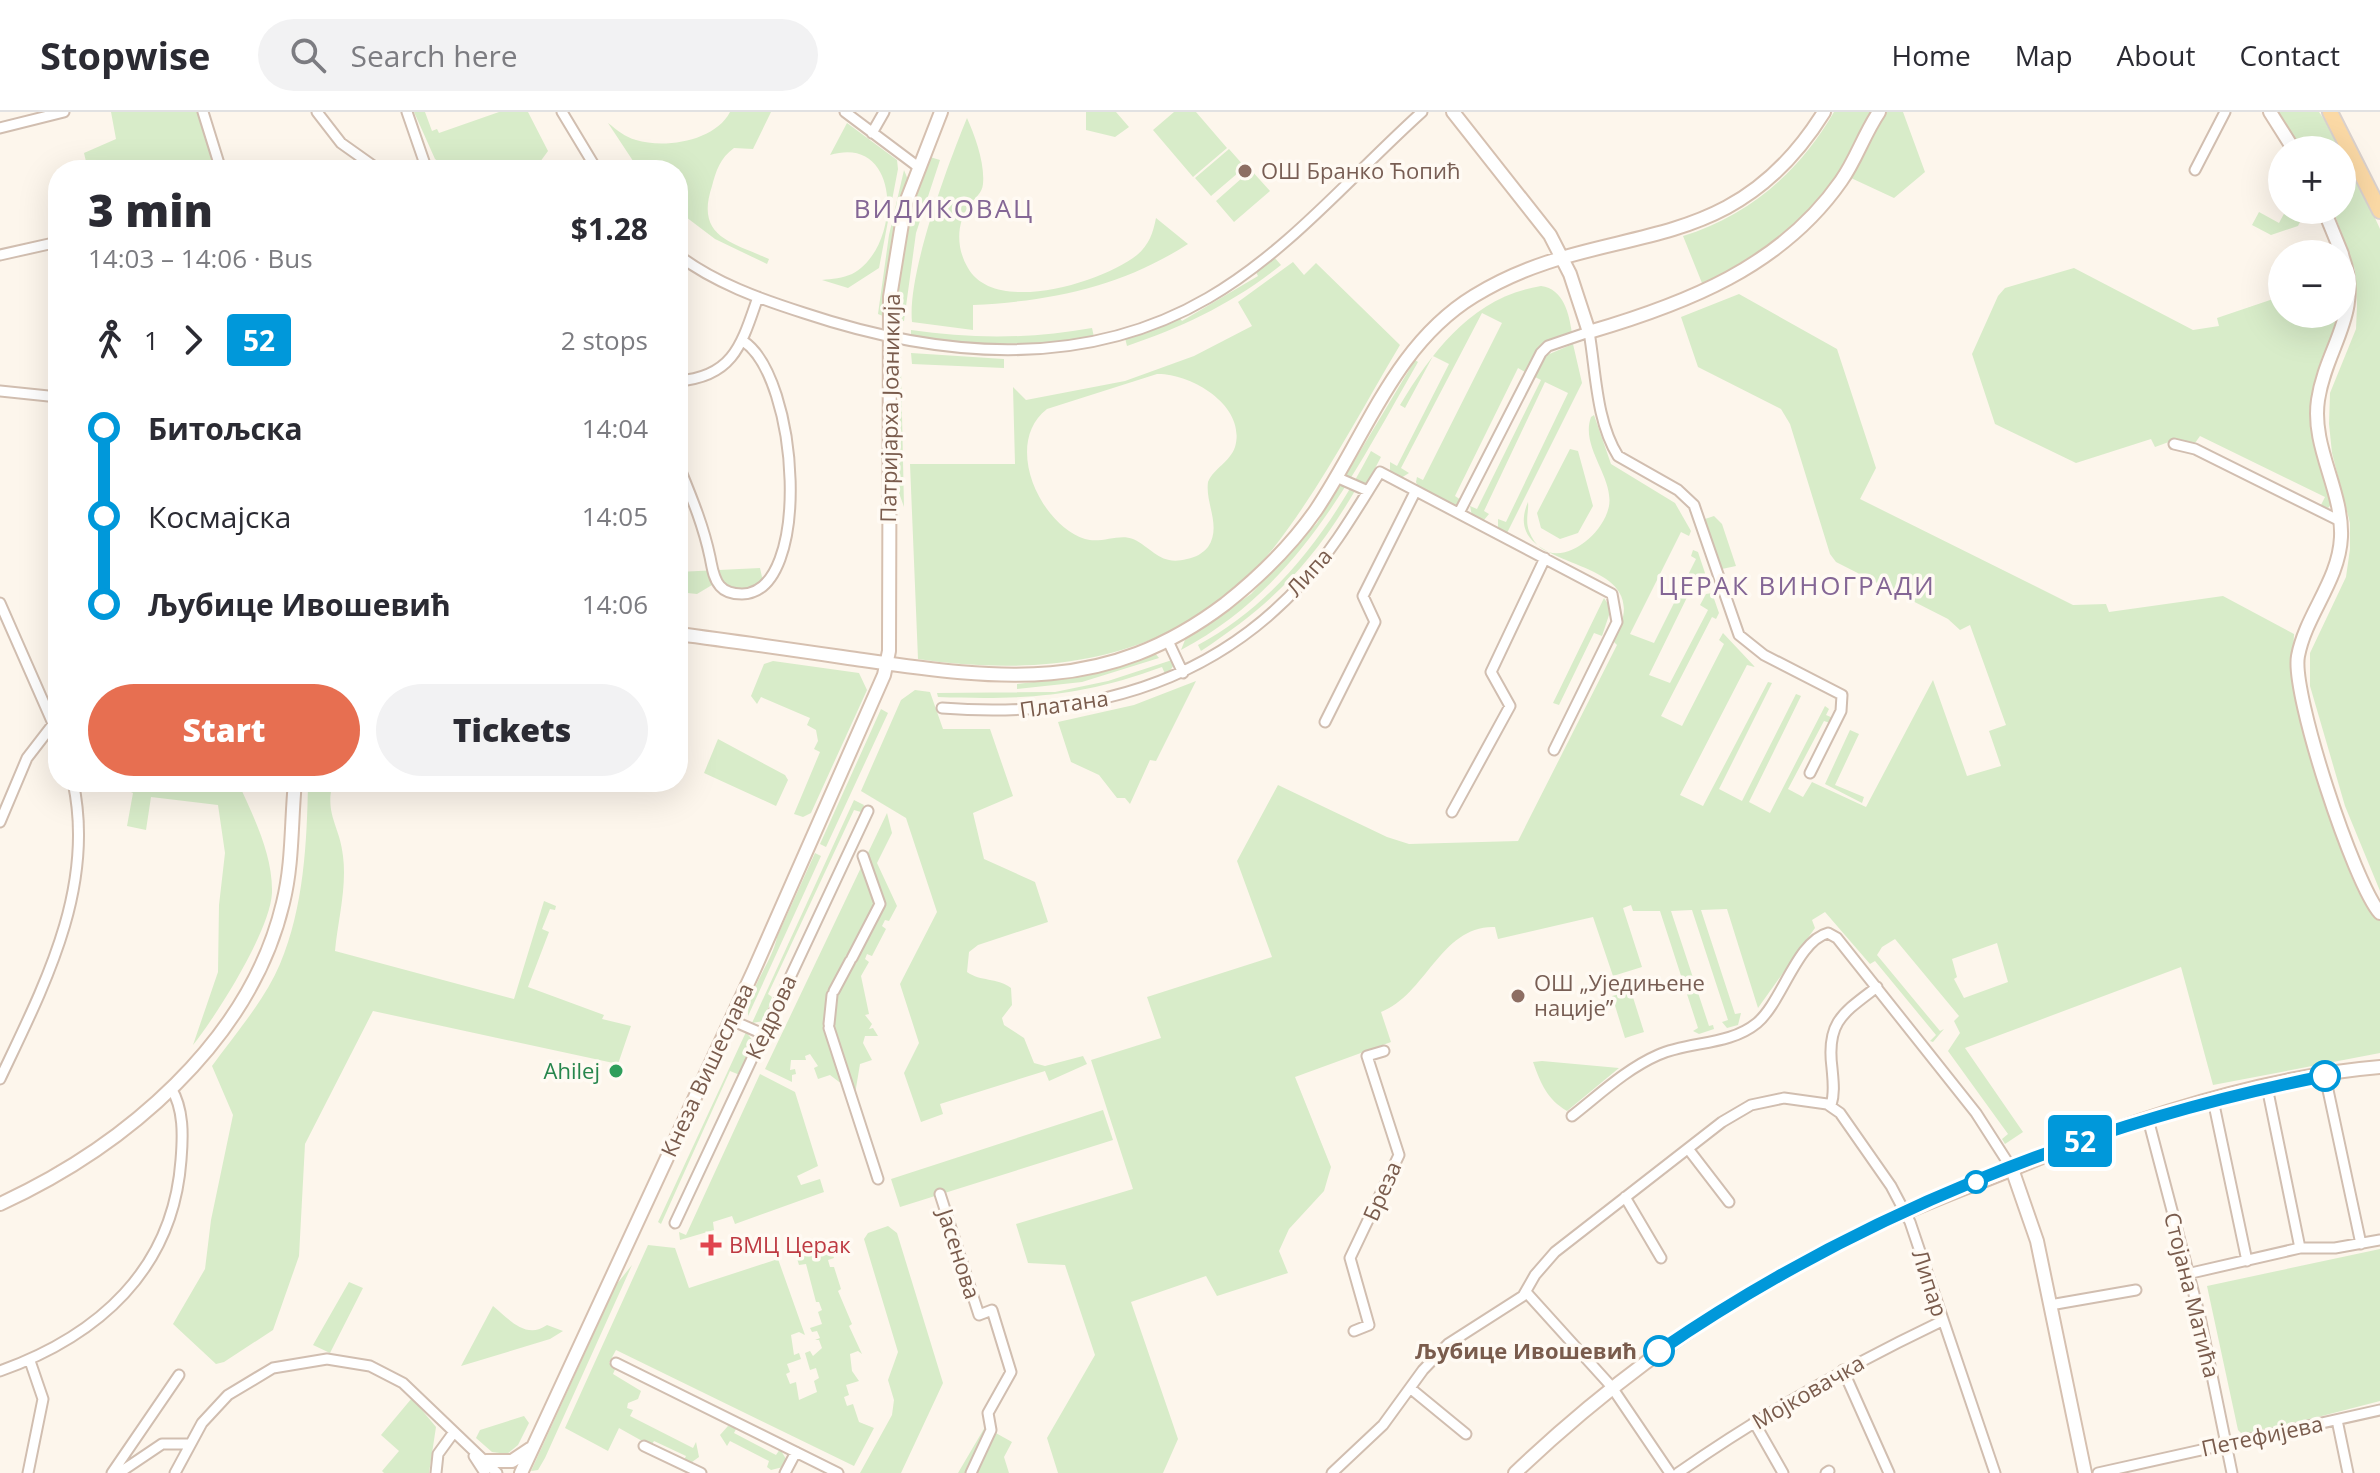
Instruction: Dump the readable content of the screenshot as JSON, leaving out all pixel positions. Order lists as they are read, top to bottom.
{
  "streets": {
    "main road": ["Патријарха Јоаникија", "Кнеза Вишеслава"],
    "street": [
      "Липа",
      "Платана",
      "Кедрова",
      "Бреза",
      "Јасенова",
      "Липар",
      "Стојана Матића",
      "Мојковачка",
      "Петефијева"
    ]
  },
  "crossings": [
    ["Патријарха Јоаникија", "Кнеза Вишеслава"],
    ["Липа", "Платана"],
    ["Липар", "Мојковачка"],
    ["Стојана Матића", "Петефијева"]
  ],
  "districts": ["ВИДИКОВАЦ", "ЦЕРАК ВИНОГРАДИ"],
  "places": {
    "other": [
      "ОШ Бранко Ћопић",
      "ОШ „Уједињене нације”",
      "Ahilej",
      "Љубице Ивошевић"
    ],
    "health": ["ВМЦ Церак"]
  },
  "lines": ["bus line 52"],
  "page": {
    "header": "Stopwise",
    "search": "Search here",
    "nav": [
      "Home",
      "Map",
      "About",
      "Contact"
    ],
    "on_map": "52",
    "map_buttons": ["+", "−"],
    "heading": ["3 min", "14:03 – 14:06 · Bus", "$1.28"],
    "legs": ["1", "52", "2 stops"],
    "list": [
      {
        "name": "Битољска",
        "value": "14:04"
      },
      {
        "name": "Космајска",
        "value": "14:05"
      },
      {
        "name": "Љубице Ивошевић",
        "value": "14:06"
      }
    ],
    "buttons": ["Start", "Tickets"]
  }
}
